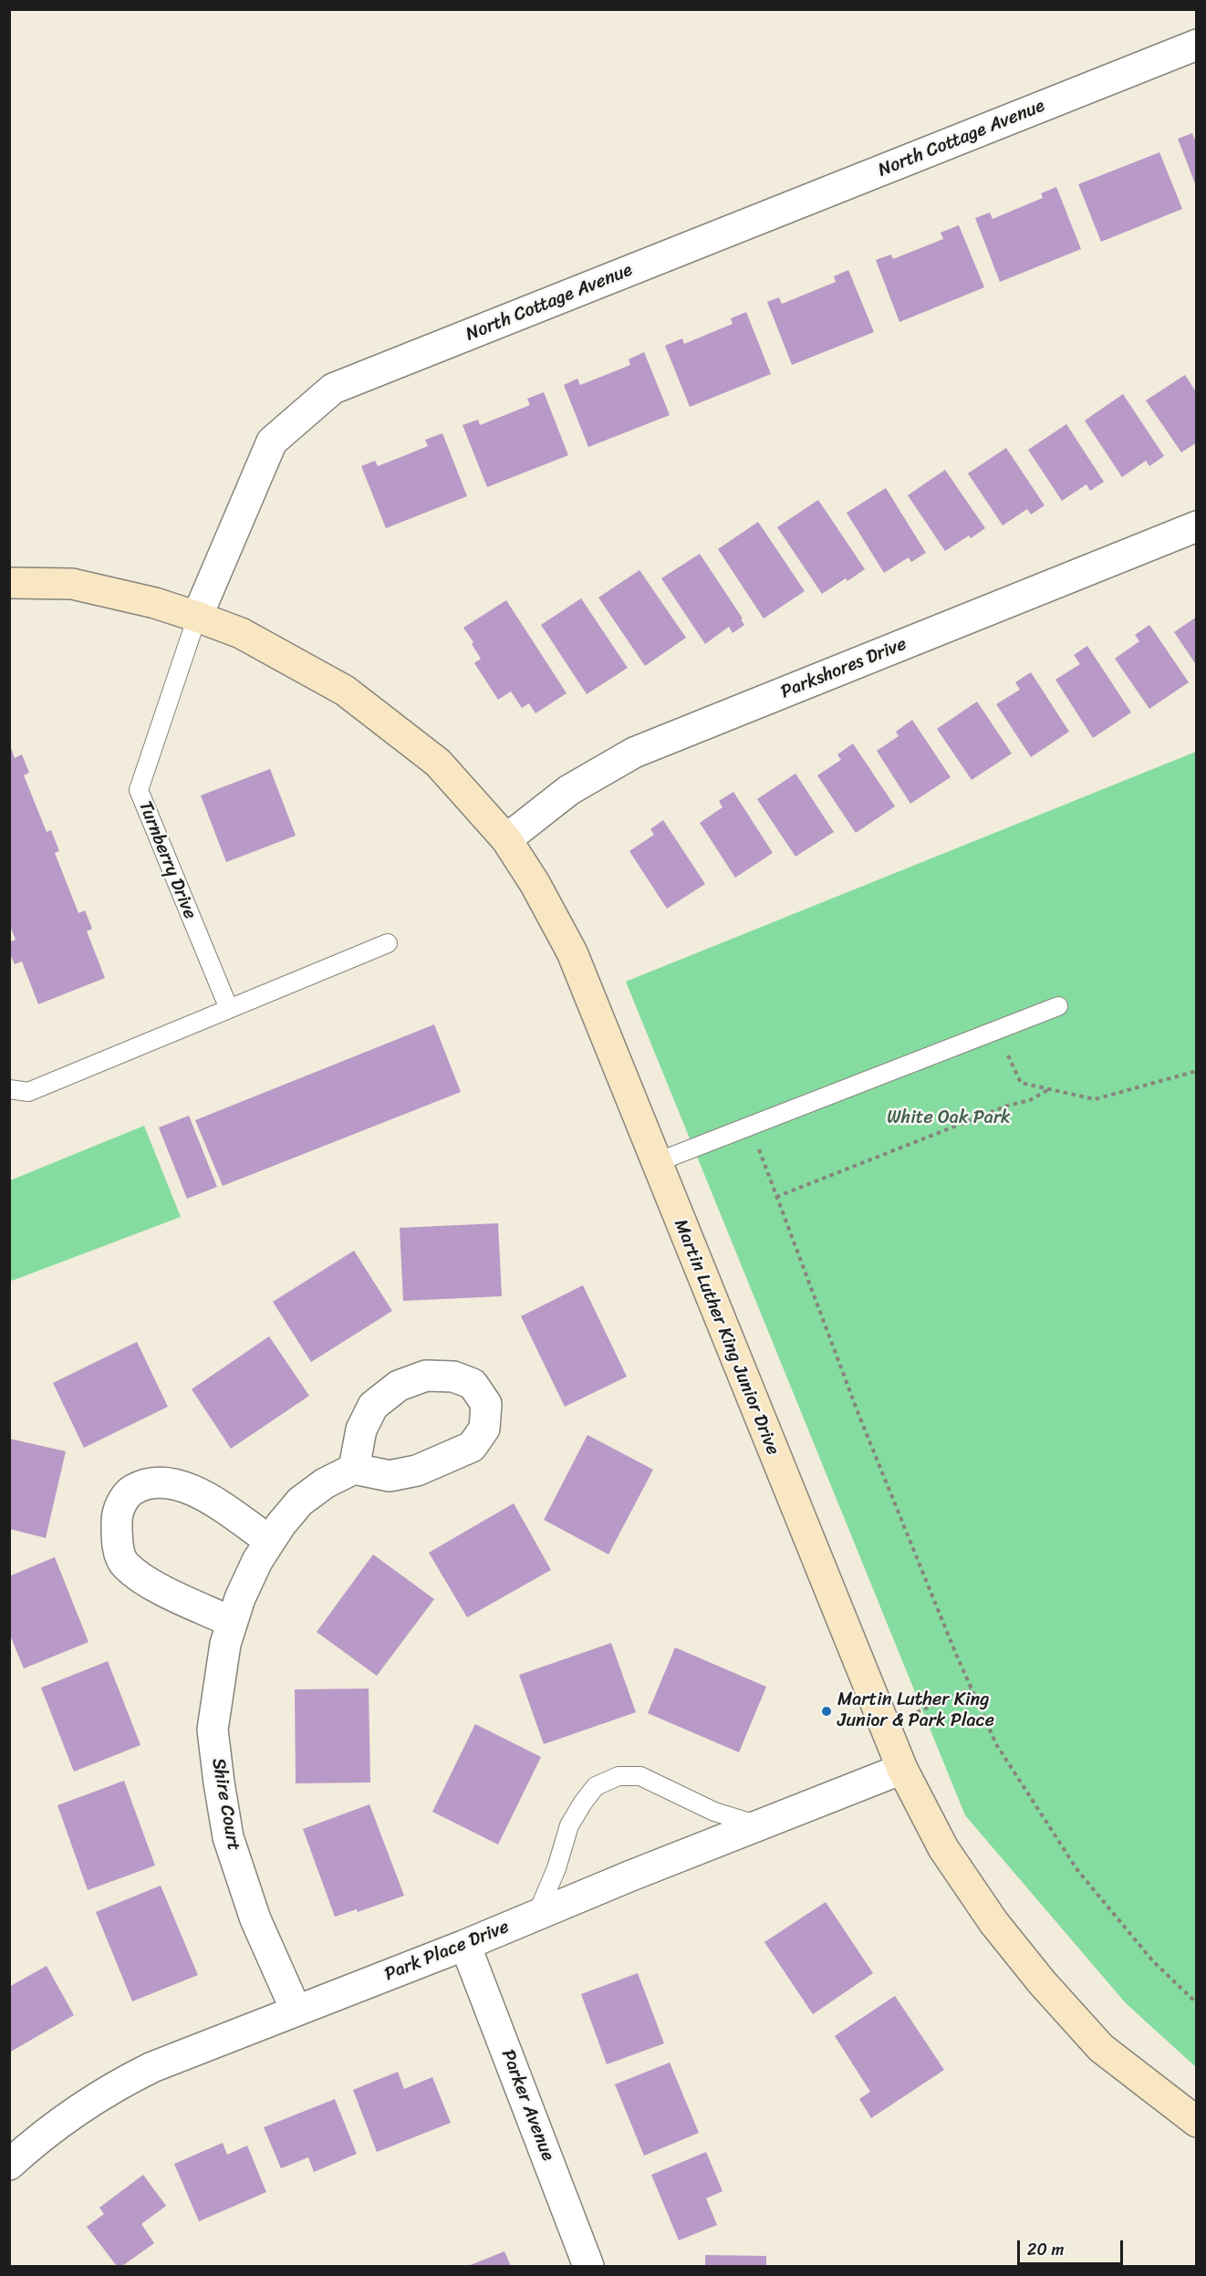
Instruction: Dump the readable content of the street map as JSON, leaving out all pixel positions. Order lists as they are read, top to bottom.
{
  "streets": {
    "main road": ["Martin Luther King Junior Drive"],
    "street": [
      "North Cottage Avenue",
      "Parkshores Drive",
      "Shire Court",
      "Park Place Drive",
      "Parker Avenue"
    ],
    "lane": ["Turnberry Drive"]
  },
  "crossings": [
    ["North Cottage Avenue", "Turnberry Drive"],
    ["North Cottage Avenue", "Martin Luther King Junior Drive"],
    ["Parkshores Drive", "Martin Luther King Junior Drive"],
    ["Turnberry Drive", "Martin Luther King Junior Drive"],
    ["Martin Luther King Junior Drive", "Park Place Drive"],
    ["Shire Court", "Park Place Drive"],
    ["Park Place Drive", "Parker Avenue"]
  ],
  "parks": ["White Oak Park"],
  "places": ["Martin Luther King Junior & Park Place"],
  "scale_bar": "20 m"
}
